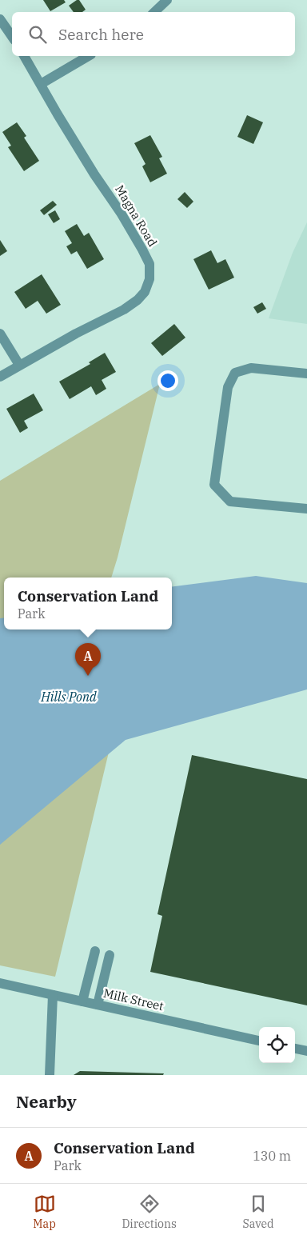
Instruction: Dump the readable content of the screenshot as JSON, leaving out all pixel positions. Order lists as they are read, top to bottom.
{
  "streets": {
    "street": ["Magna Road", "Milk Street"]
  },
  "water": ["Hills Pond"],
  "page": {
    "search": "Search here",
    "popup": ["Conservation Land", "Park"],
    "pins": "A",
    "heading": "Nearby",
    "list": [
      {
        "mark": "A",
        "name": "Conservation Land",
        "note": "Park",
        "value": "130 m"
      }
    ],
    "nav": ["Map", "Directions", "Saved"]
  }
}
